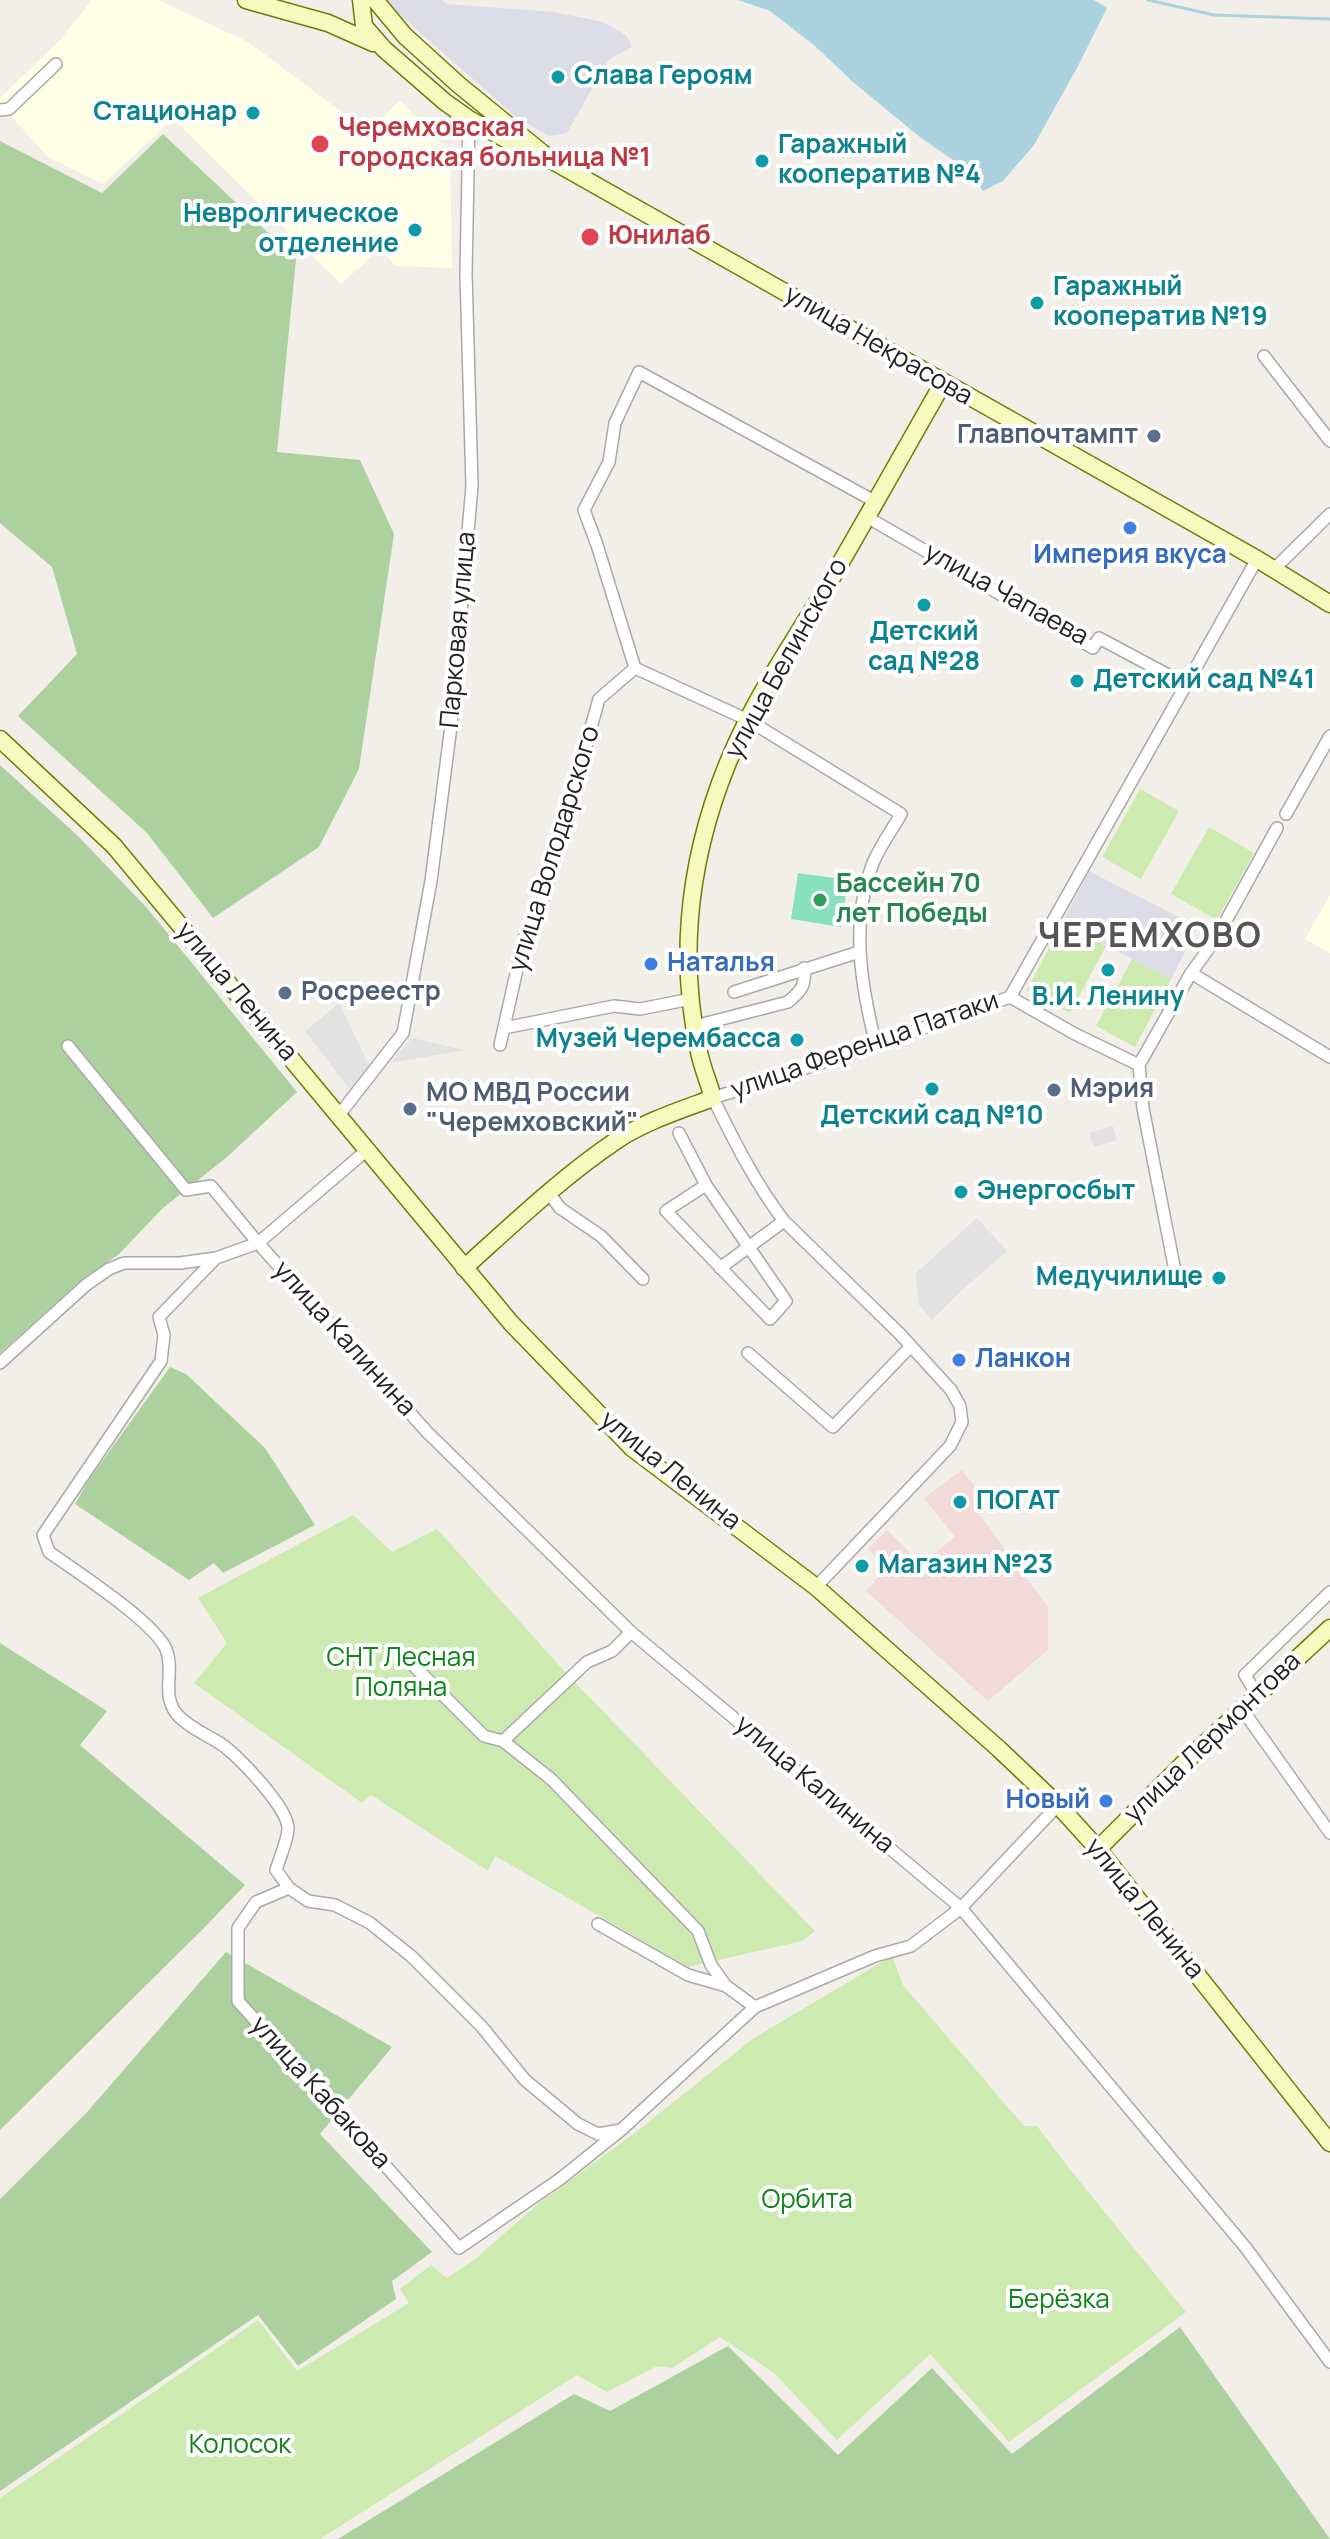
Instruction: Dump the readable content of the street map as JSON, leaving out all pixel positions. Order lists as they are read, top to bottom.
{
  "streets": {
    "main road": [
      "улица Некрасова",
      "улица Белинского",
      "улица Ленина",
      "улица Ференца Патаки",
      "улица Лермонтова"
    ],
    "street": [
      "улица Чапаева",
      "Парковая улица",
      "улица Володарского",
      "улица Калинина",
      "улица Кабакова"
    ]
  },
  "crossings": [
    ["улица Некрасова", "Парковая улица"],
    ["улица Некрасова", "улица Белинского"],
    ["улица Некрасова", "улица Ференца Патаки"],
    ["улица Чапаева", "улица Белинского"],
    ["улица Чапаева", "улица Ференца Патаки"],
    ["Парковая улица", "улица Ленина"],
    ["улица Белинского", "улица Ленина"],
    ["улица Белинского", "улица Ференца Патаки"],
    ["улица Ленина", "улица Ференца Патаки"],
    ["улица Ленина", "улица Лермонтова"]
  ],
  "districts": ["ЧЕРЕМХОВО"],
  "parks": [
    "СНТ Лесная Поляна",
    "Орбита",
    "Берёзка",
    "Колосок"
  ],
  "places": [
    "Слава Героям",
    "Стационар",
    "Черемховская городская больница №1",
    "Гаражный кооператив №4",
    "Невролгическое отделение",
    "Юнилаб",
    "Гаражный кооператив №19",
    "Главпочтампт",
    "Империя вкуса",
    "Детский сад №28",
    "Детский сад №41",
    "Бассейн 70 лет Победы",
    "Наталья",
    "В.И. Ленину",
    "Росреестр",
    "Музей Черембасса",
    "Детский сад №10",
    "Мэрия",
    "МО МВД России \"Черемховский\"",
    "Энергосбыт",
    "Медучилище",
    "Ланкон",
    "ПОГАТ",
    "Магазин №23",
    "Новый"
  ]
}
